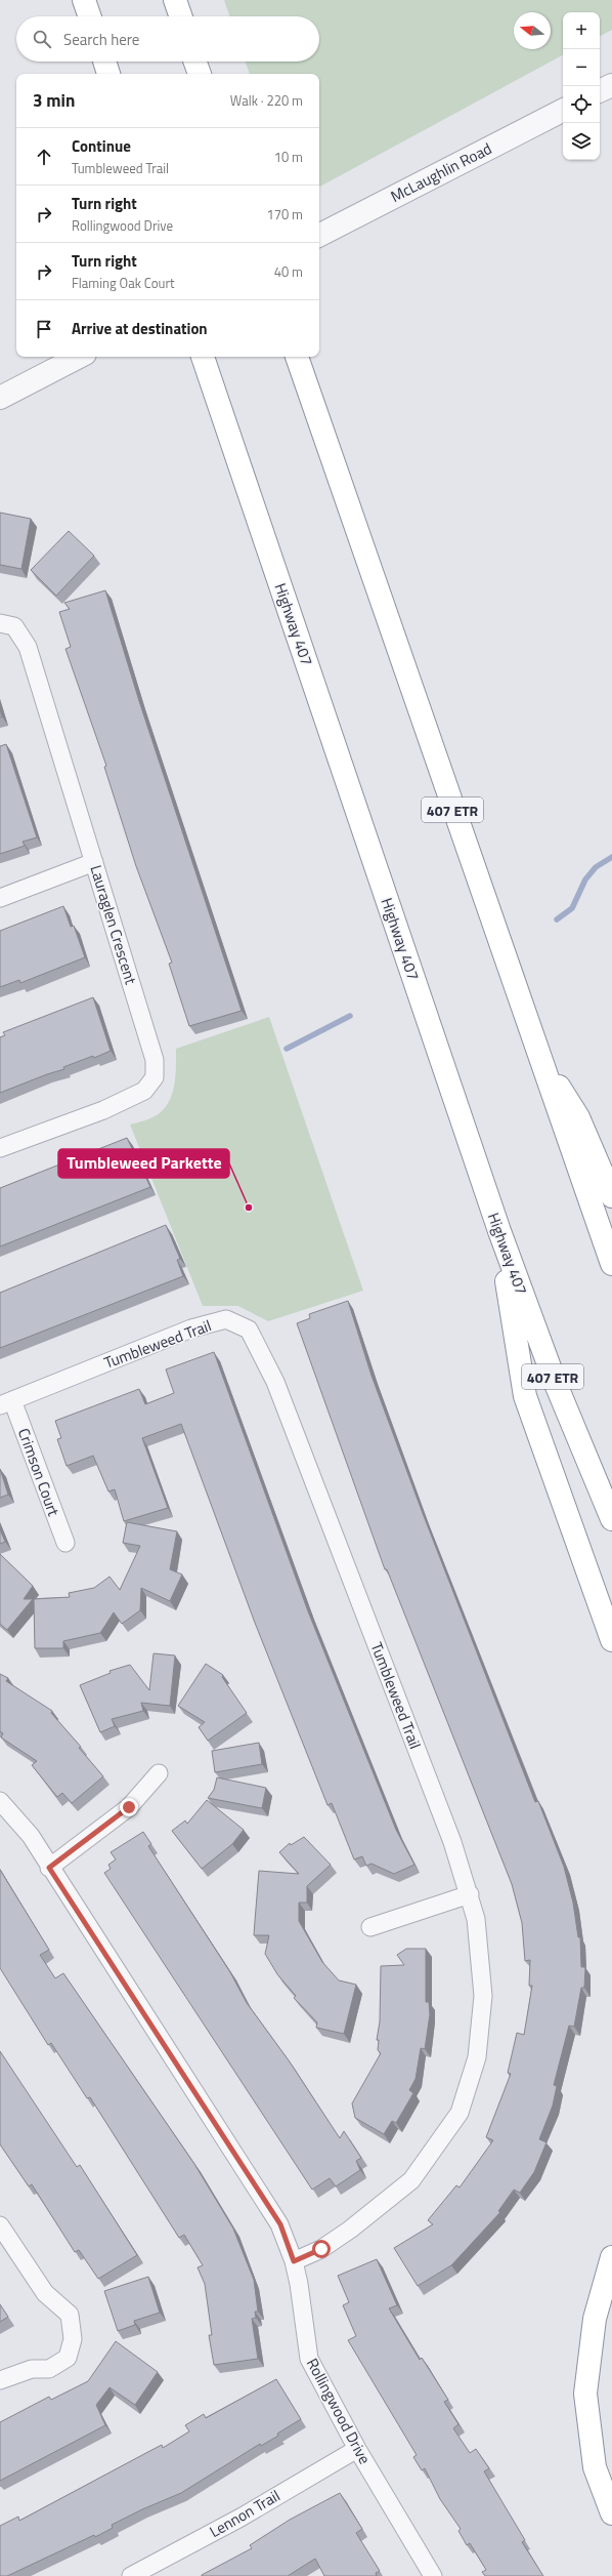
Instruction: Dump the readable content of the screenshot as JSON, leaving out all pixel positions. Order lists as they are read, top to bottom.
{
  "streets": {
    "highway": ["Highway 407", "407 ETR"],
    "street": [
      "McLaughlin Road",
      "Lauraglen Crescent",
      "Tumbleweed Trail",
      "Crimson Court",
      "Rollingwood Drive",
      "Lennon Trail"
    ]
  },
  "crossings": [
    ["Tumbleweed Trail", "Crimson Court"],
    ["Tumbleweed Trail", "Rollingwood Drive"],
    ["Rollingwood Drive", "Lennon Trail"]
  ],
  "places": ["Tumbleweed Parkette"],
  "north": "left",
  "page": {
    "map_buttons": ["+", "−"],
    "search": "Search here",
    "heading": ["3 min", "Walk · 220 m"],
    "list": [
      ["Continue", "Tumbleweed Trail", "10 m"],
      ["Turn right", "Rollingwood Drive", "170 m"],
      ["Turn right", "Flaming Oak Court", "40 m"],
      "Arrive at destination"
    ]
  }
}
